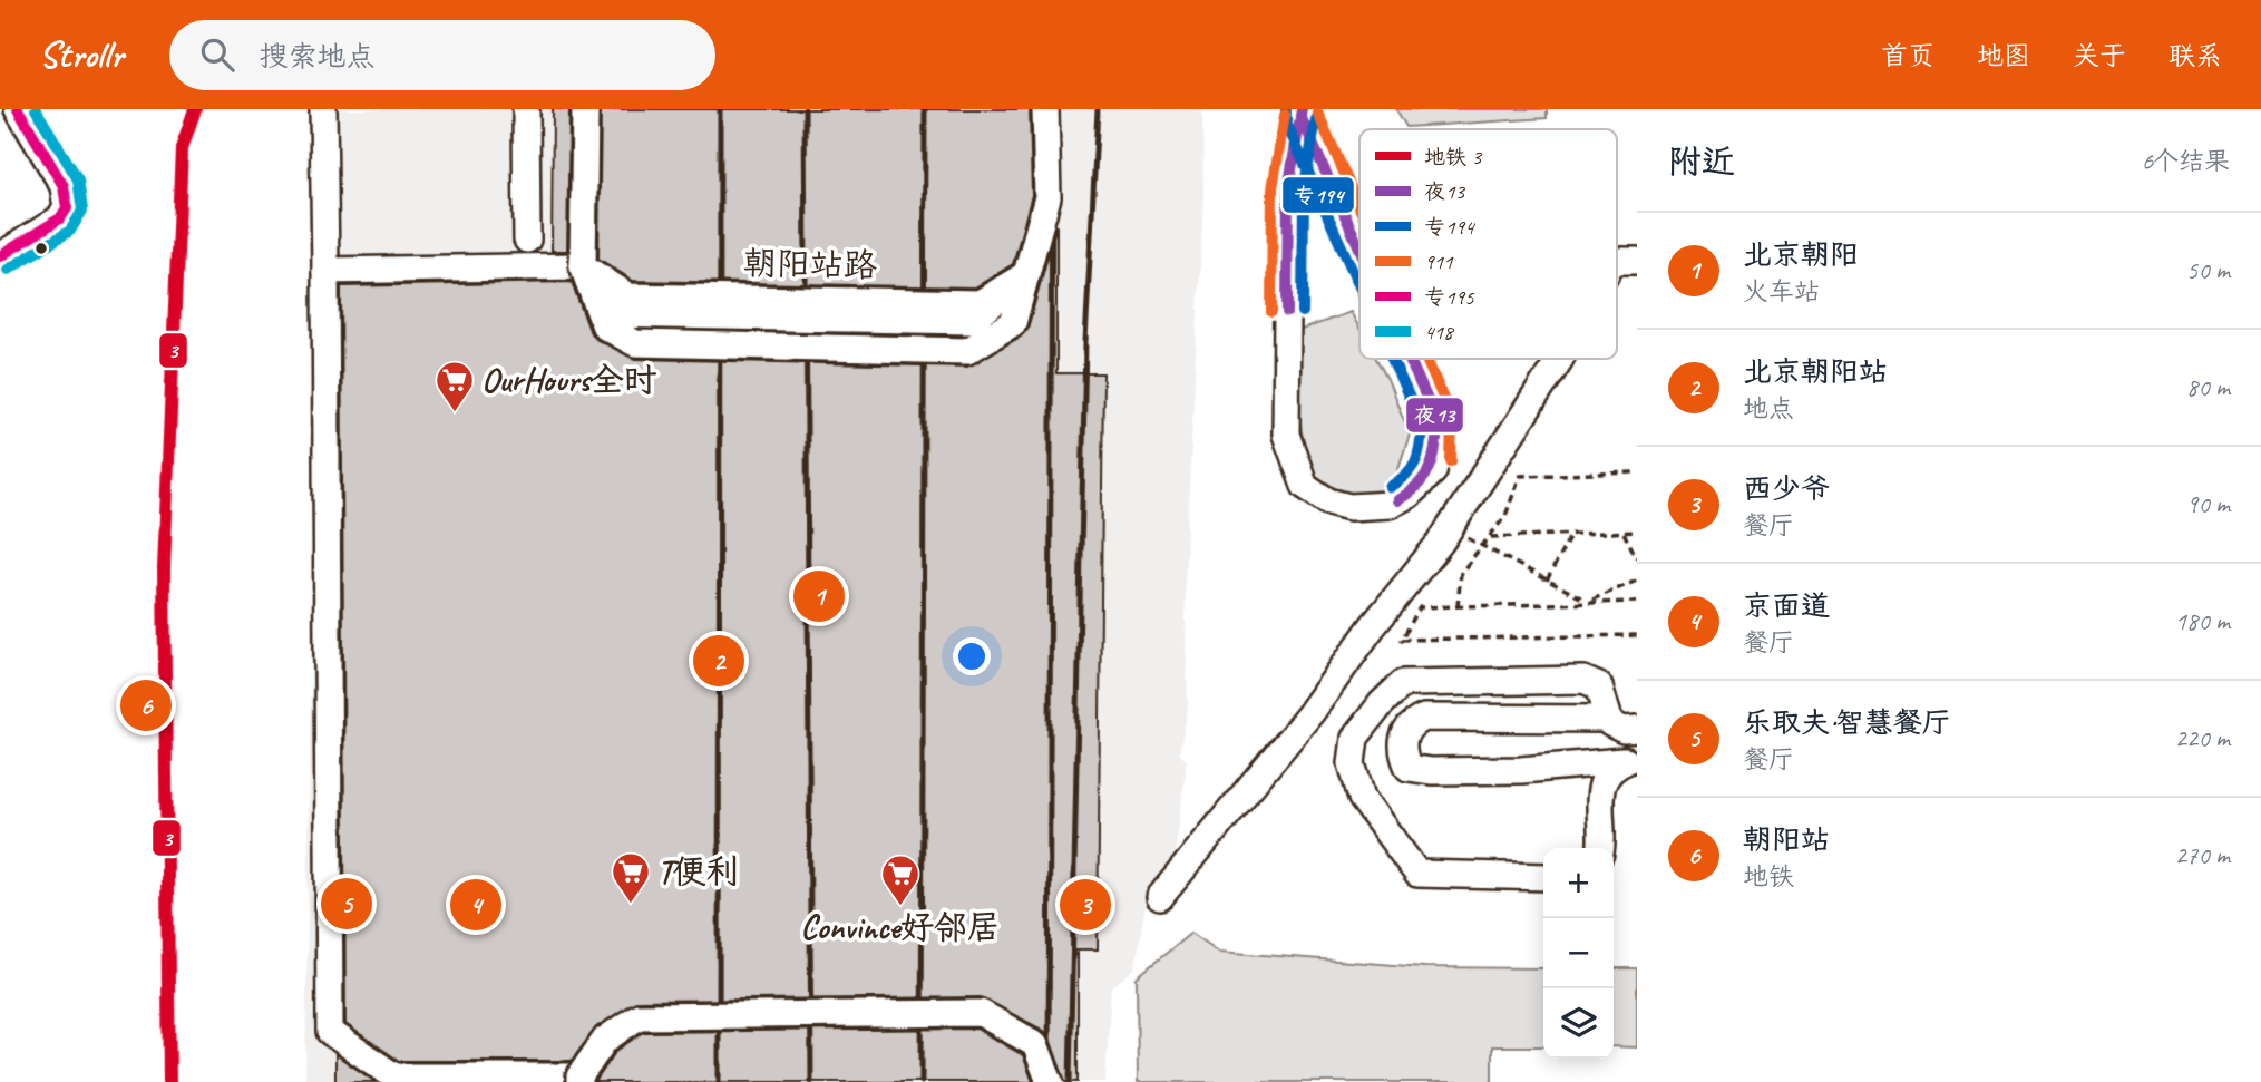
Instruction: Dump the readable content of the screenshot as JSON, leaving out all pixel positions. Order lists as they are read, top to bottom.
{
  "streets": {
    "lane": ["朝阳站路"]
  },
  "places": {
    "supermarket": ["OurHours全时", "T便利", "Convince好邻居"]
  },
  "lines": [
    "metro line 3",
    "transit line 夜13",
    "transit line 专194",
    "transit line 专195",
    "transit line 418",
    "transit line 911"
  ],
  "legend": [
    "地铁 3",
    "夜13",
    "专194",
    "911",
    "专195",
    "418"
  ],
  "page": {
    "header": "Strollr",
    "search": "搜索地点",
    "nav": [
      "首页",
      "地图",
      "关于",
      "联系"
    ],
    "heading": ["附近", "6个结果"],
    "list": [
      {
        "mark": "1",
        "name": "北京朝阳",
        "note": "火车站",
        "value": "50 m"
      },
      {
        "mark": "2",
        "name": "北京朝阳站",
        "note": "地点",
        "value": "80 m"
      },
      {
        "mark": "3",
        "name": "西少爷",
        "note": "餐厅",
        "value": "90 m"
      },
      {
        "mark": "4",
        "name": "京面道",
        "note": "餐厅",
        "value": "180 m"
      },
      {
        "mark": "5",
        "name": "乐取夫·智慧餐厅",
        "note": "餐厅",
        "value": "220 m"
      },
      {
        "mark": "6",
        "name": "朝阳站",
        "note": "地铁",
        "value": "270 m"
      }
    ],
    "pins": [
      "1",
      "2",
      "6",
      "5",
      "3",
      "4"
    ],
    "map_buttons": ["+", "−"]
  }
}
